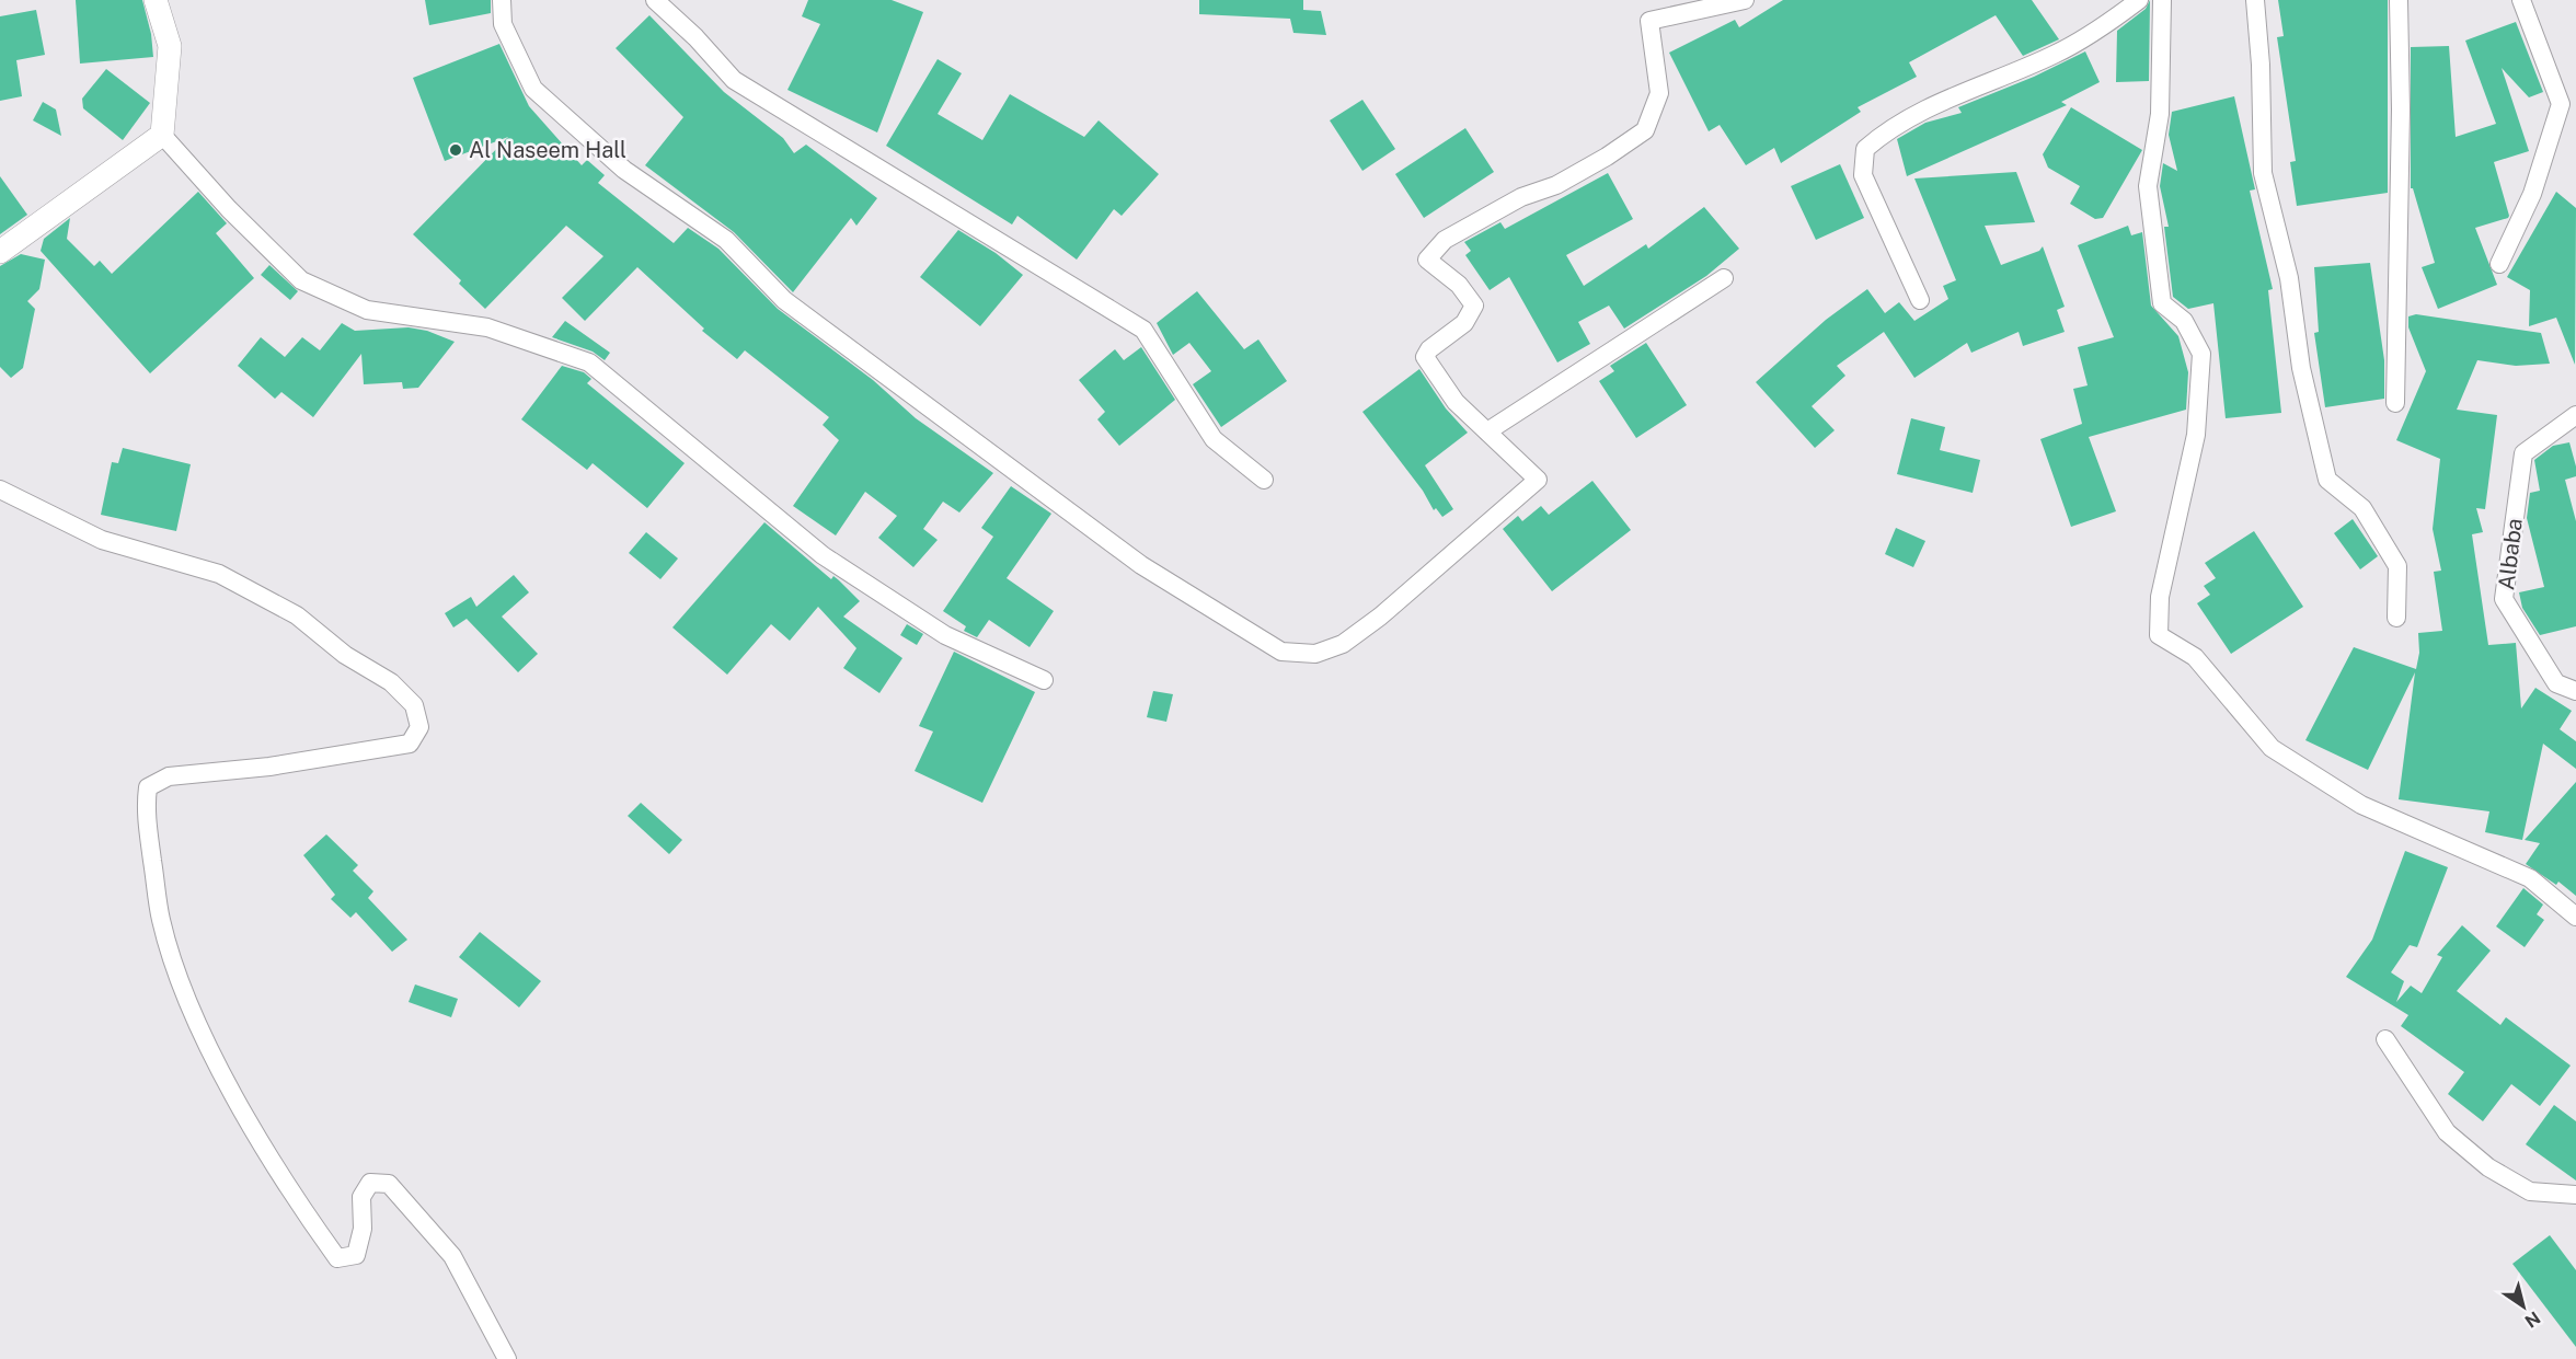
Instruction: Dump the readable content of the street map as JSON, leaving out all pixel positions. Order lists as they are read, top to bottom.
{
  "streets": {
    "street": ["Albaba"]
  },
  "places": ["Al Naseem Hall"],
  "north": "bottom right"
}
